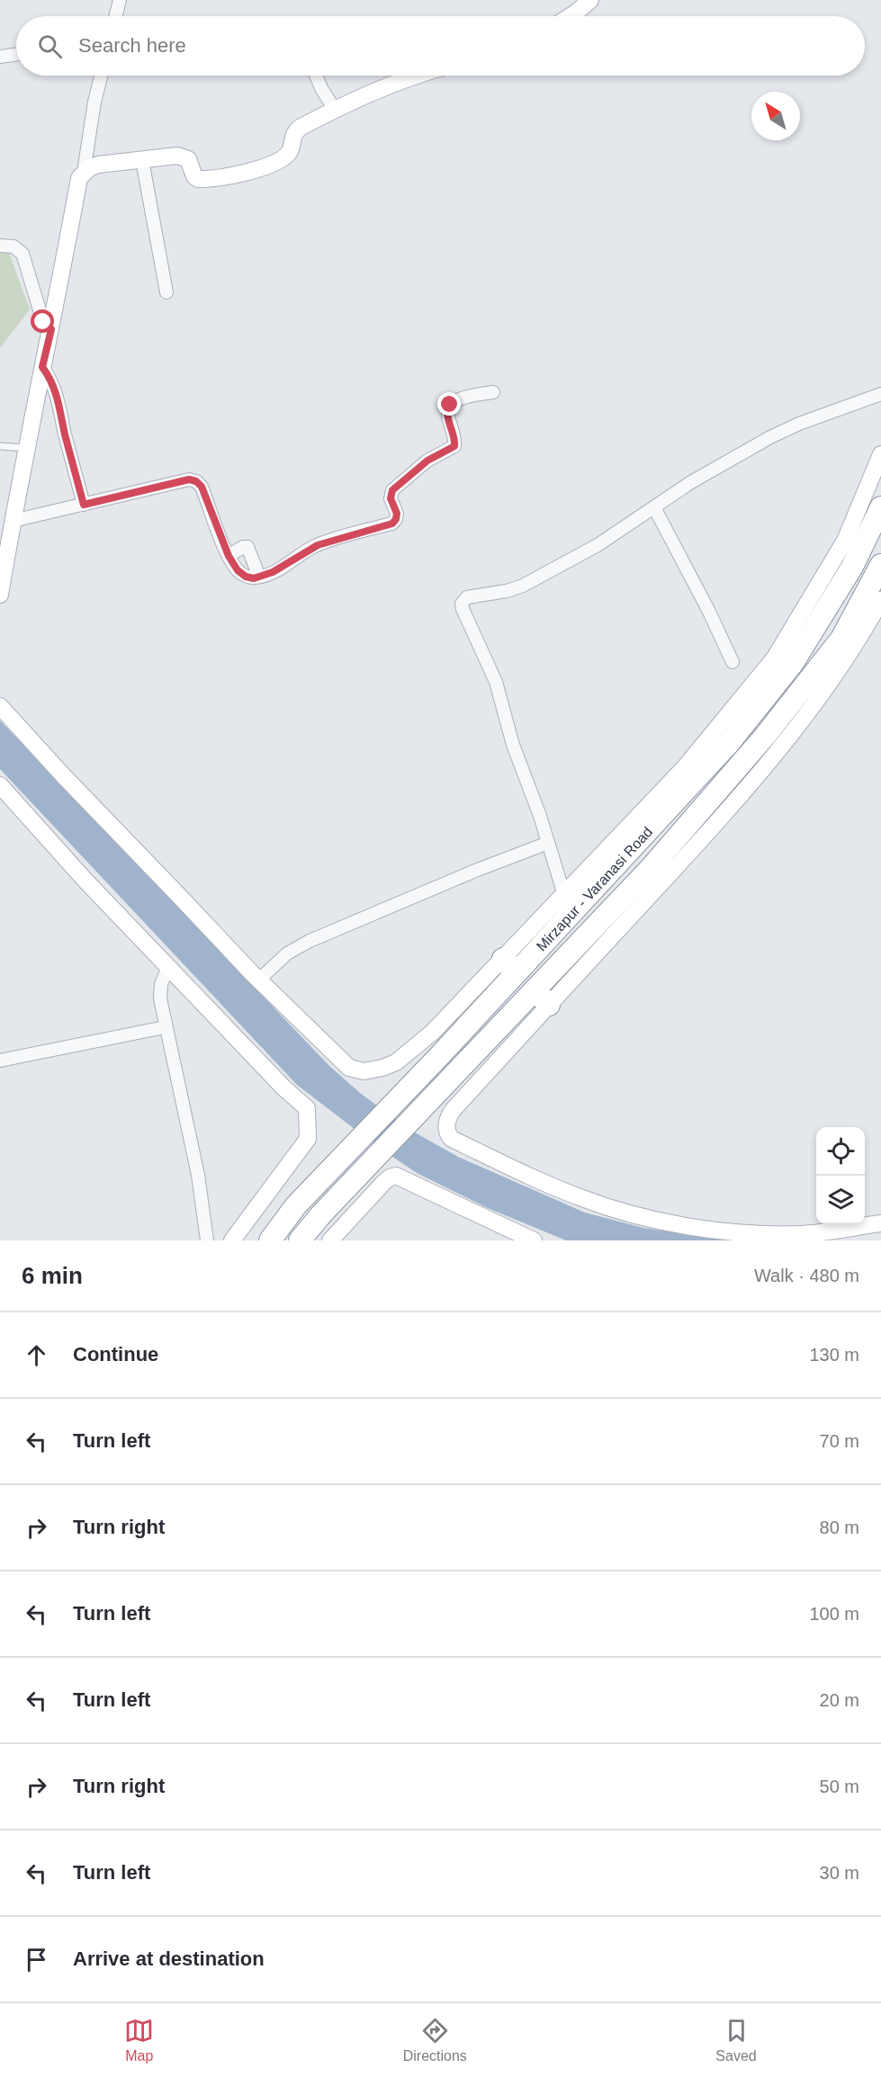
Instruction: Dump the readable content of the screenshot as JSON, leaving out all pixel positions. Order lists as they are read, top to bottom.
{
  "streets": {
    "highway": ["Mirzapur - Varanasi Road"]
  },
  "north": "top left",
  "page": {
    "search": "Search here",
    "heading": ["6 min", "Walk · 480 m"],
    "list": [
      ["Continue", "130 m"],
      ["Turn left", "70 m"],
      ["Turn right", "80 m"],
      ["Turn left", "100 m"],
      ["Turn left", "20 m"],
      ["Turn right", "50 m"],
      ["Turn left", "30 m"],
      "Arrive at destination"
    ],
    "nav": ["Map", "Directions", "Saved"]
  }
}
